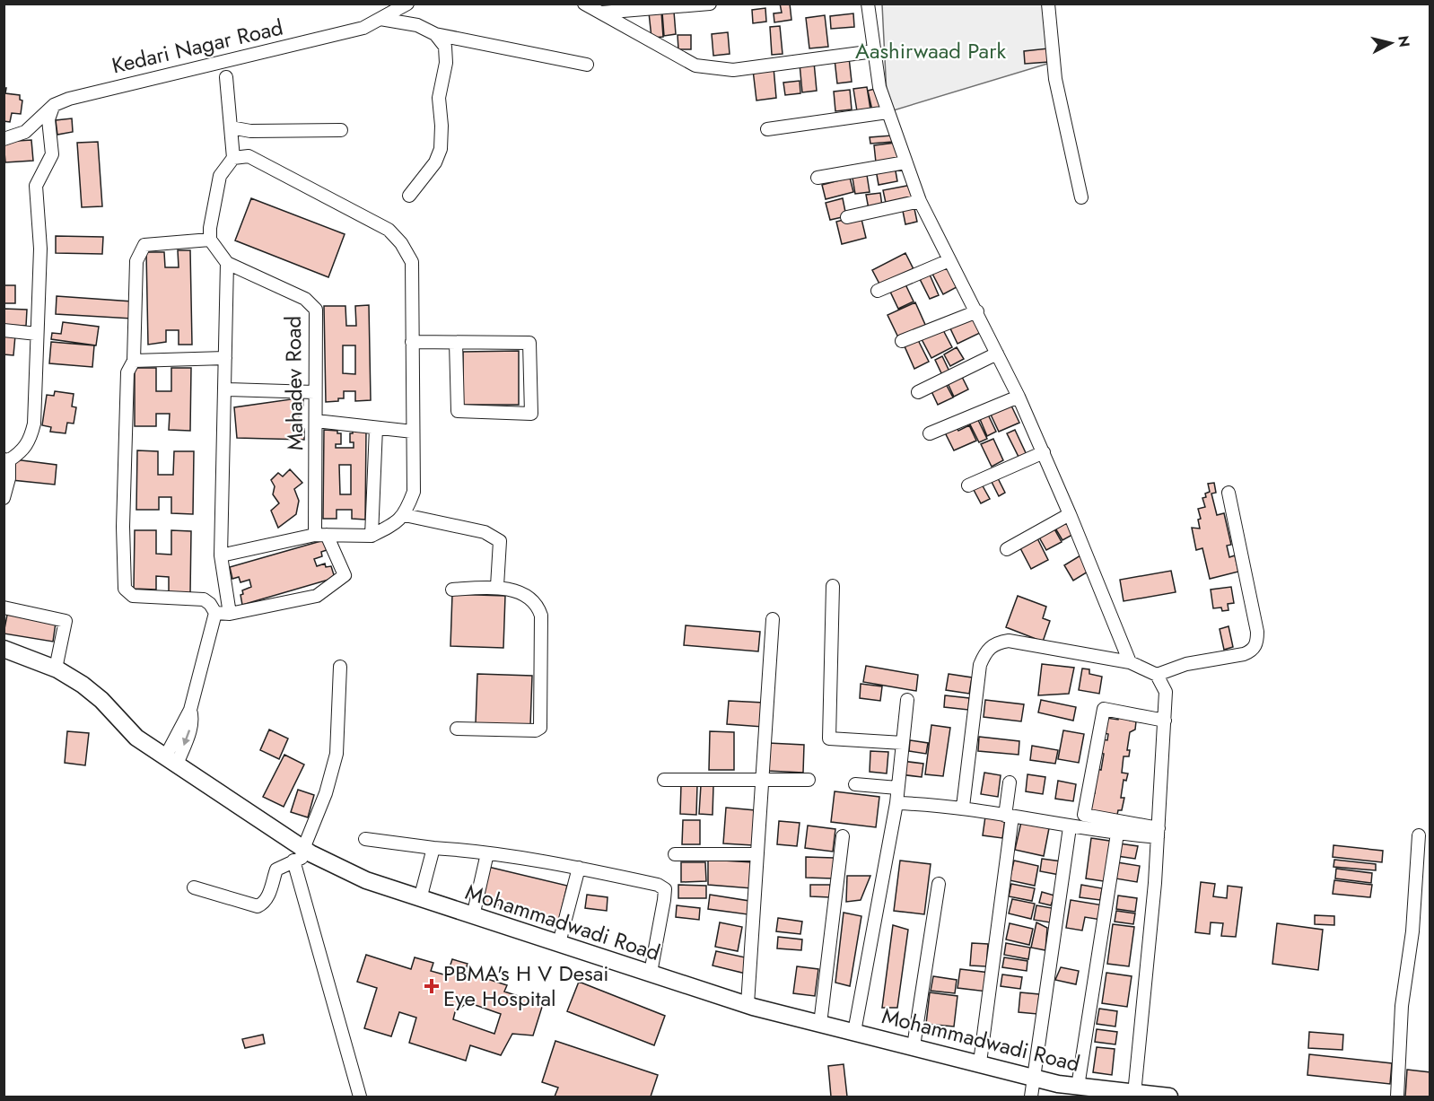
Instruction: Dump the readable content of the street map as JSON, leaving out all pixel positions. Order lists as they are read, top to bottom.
{
  "streets": {
    "main road": ["Mohammadwadi Road"],
    "street": ["Kedari Nagar Road", "Mahadev Road"]
  },
  "parks": ["Aashirwaad Park"],
  "places": {
    "health": ["PBMA's H V Desai Eye Hospital"]
  },
  "north": "right"
}
